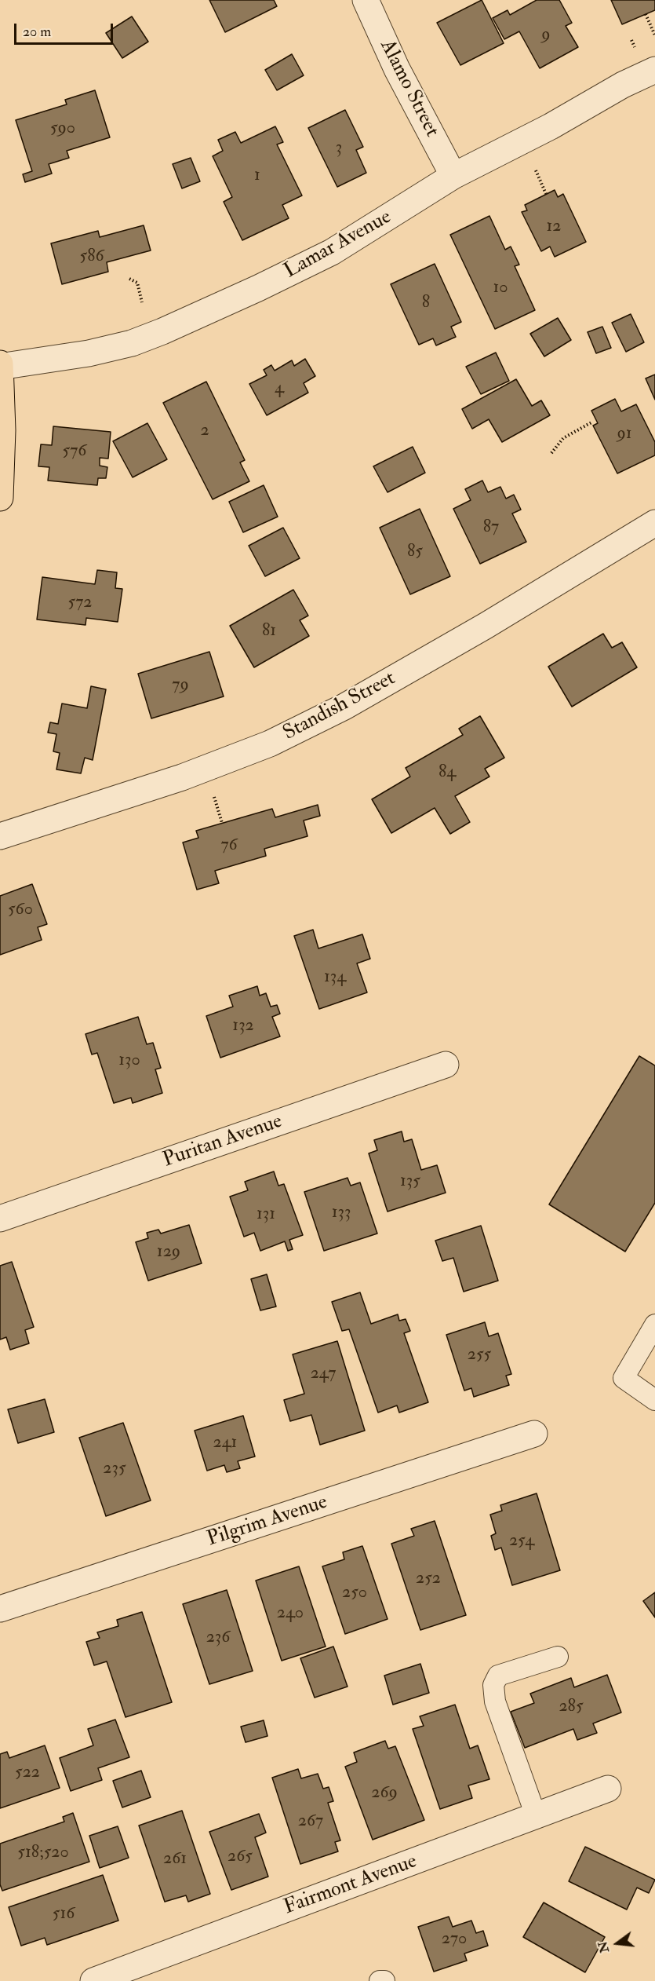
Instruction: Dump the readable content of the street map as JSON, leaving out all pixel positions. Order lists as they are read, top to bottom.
{
  "streets": {
    "street": [
      "Alamo Street",
      "Lamar Avenue",
      "Standish Street",
      "Puritan Avenue",
      "Pilgrim Avenue",
      "Fairmont Avenue"
    ]
  },
  "crossings": [
    ["Alamo Street", "Lamar Avenue"]
  ],
  "house_numbers": [
    "9",
    "590",
    "3",
    "1",
    "12",
    "586",
    "10",
    "8",
    "4",
    "2",
    "91",
    "576",
    "87",
    "85",
    "572",
    "81",
    "79",
    "84",
    "76",
    "560",
    "134",
    "132",
    "130",
    "135",
    "133",
    "131",
    "129",
    "255",
    "247",
    "241",
    "235",
    "254",
    "252",
    "250",
    "240",
    "236",
    "285",
    "522",
    "269",
    "267",
    "518;520",
    "265",
    "261",
    "516",
    "270"
  ],
  "scale_bar": "20 m",
  "north": "left"
}
